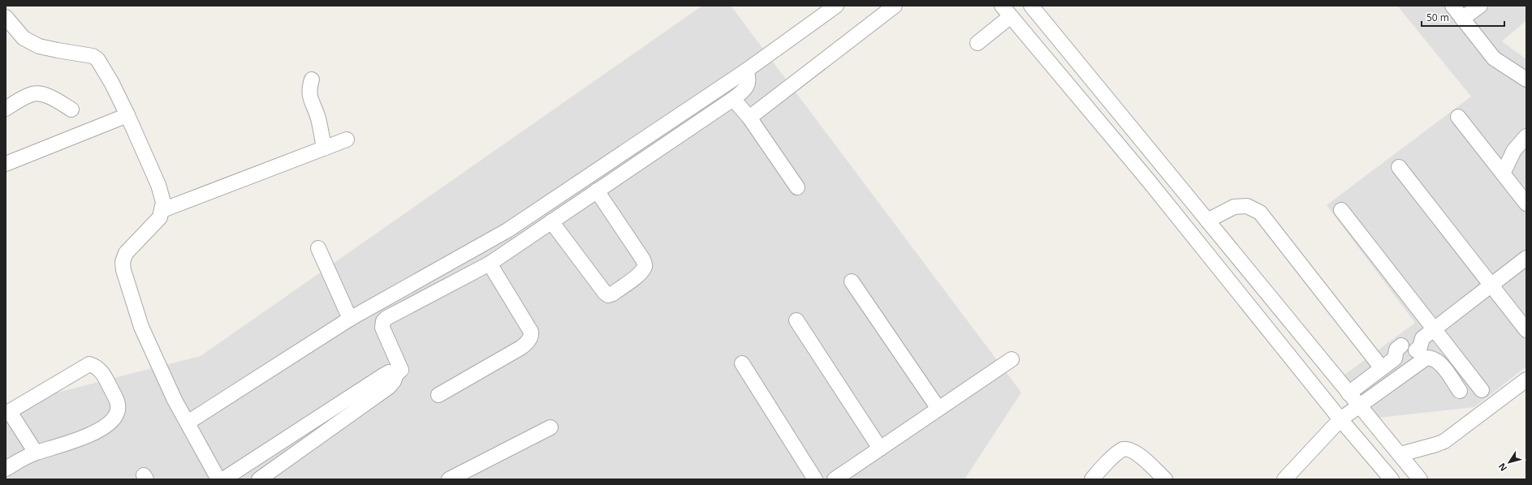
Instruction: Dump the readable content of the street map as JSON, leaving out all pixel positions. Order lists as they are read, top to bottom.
{
  "scale_bar": "50 m",
  "north": "bottom left"
}
